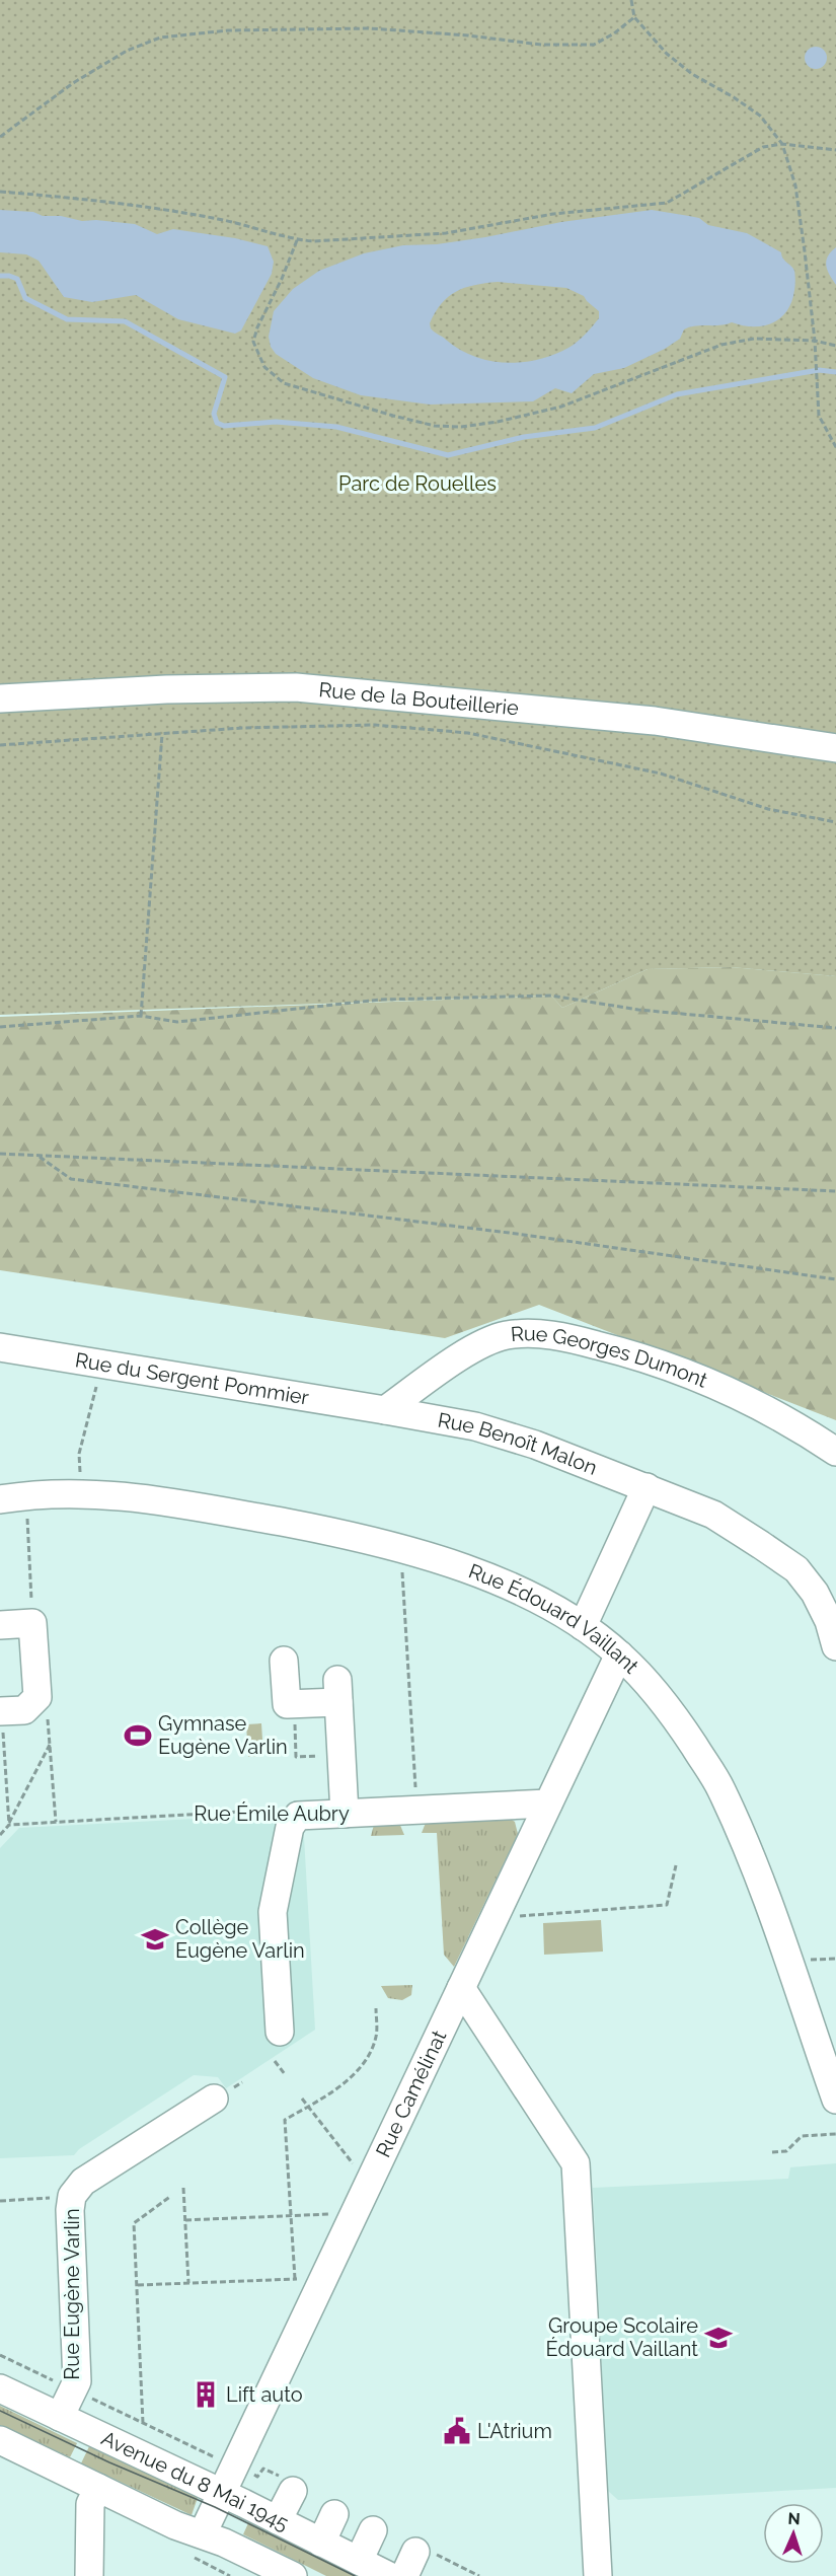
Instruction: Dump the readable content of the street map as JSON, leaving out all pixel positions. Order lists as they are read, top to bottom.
{
  "streets": {
    "street": [
      "Rue de la Bouteillerie",
      "Rue Georges Dumont",
      "Rue du Sergent Pommier",
      "Rue Benoît Malon",
      "Rue Édouard Vaillant",
      "Rue Émile Aubry",
      "Rue Camélinat",
      "Rue Eugène Varlin",
      "Avenue du 8 Mai 1945"
    ]
  },
  "crossings": [
    ["Rue Georges Dumont", "Rue du Sergent Pommier"],
    ["Rue Georges Dumont", "Rue Benoît Malon"],
    ["Rue du Sergent Pommier", "Rue Benoît Malon"],
    ["Rue Édouard Vaillant", "Rue Camélinat"],
    ["Rue Émile Aubry", "Rue Camélinat"],
    ["Rue Camélinat", "Avenue du 8 Mai 1945"],
    ["Rue Eugène Varlin", "Avenue du 8 Mai 1945"]
  ],
  "parks": ["Parc de Rouelles"],
  "places": {
    "sports": ["Gymnase Eugène Varlin"],
    "school or university": ["Collège Eugène Varlin", "Groupe Scolaire Édouard Vaillant"],
    "building": ["Lift auto"],
    "public building": ["L'Atrium"]
  },
  "north": "top"
}
